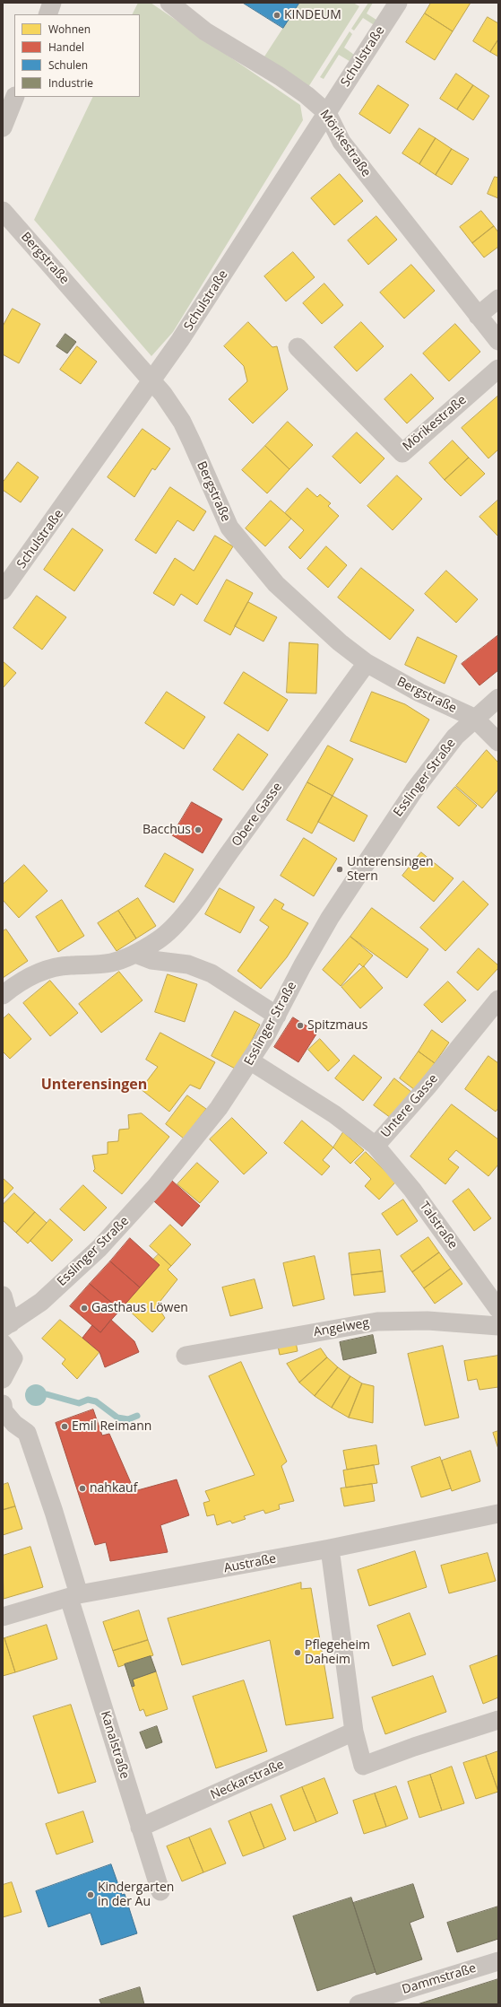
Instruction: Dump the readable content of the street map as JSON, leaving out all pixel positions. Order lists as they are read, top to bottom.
{
  "streets": {
    "street": [
      "Schulstraße",
      "Mörikestraße",
      "Bergstraße",
      "Esslinger Straße",
      "Obere Gasse",
      "Untere Gasse",
      "Talstraße",
      "Angelweg",
      "Austraße",
      "Kanalstraße",
      "Neckarstraße",
      "Dammstraße"
    ]
  },
  "crossings": [
    ["Schulstraße", "Mörikestraße"],
    ["Schulstraße", "Bergstraße"],
    ["Bergstraße", "Esslinger Straße"],
    ["Bergstraße", "Obere Gasse"],
    ["Esslinger Straße", "Untere Gasse"],
    ["Untere Gasse", "Talstraße"],
    ["Austraße", "Kanalstraße"],
    ["Kanalstraße", "Neckarstraße"]
  ],
  "districts": ["Unterensingen"],
  "places": [
    "KINDEUM",
    "Bacchus",
    "Unterensingen Stern",
    "Spitzmaus",
    "Gasthaus Löwen",
    "Emil Reimann",
    "nahkauf",
    "Pflegeheim Daheim",
    "Kindergarten in der Au"
  ],
  "legend": [
    "Wohnen",
    "Handel",
    "Schulen",
    "Industrie"
  ]
}
